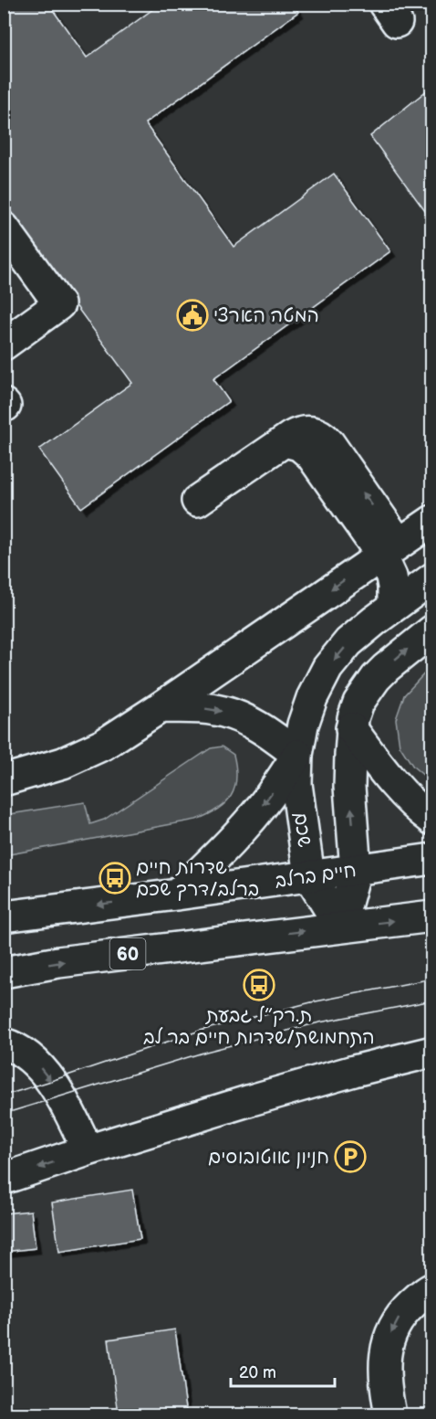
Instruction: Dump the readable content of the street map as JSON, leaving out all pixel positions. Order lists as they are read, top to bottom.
{
  "streets": {
    "main road": ["שכם", "חיים ברלב", "60"]
  },
  "crossings": [
    ["שכם", "חיים ברלב"],
    ["שכם", "60"]
  ],
  "places": {
    "public building": ["המטה הארצי"],
    "bus stop": ["שדרות חיים ברלב/דרך שכם", "ת.רק״ל גבעת התחמושת/שדרות חיים בר לב"],
    "parking": ["חניון אוטובוסים"]
  },
  "scale_bar": "20 m"
}
